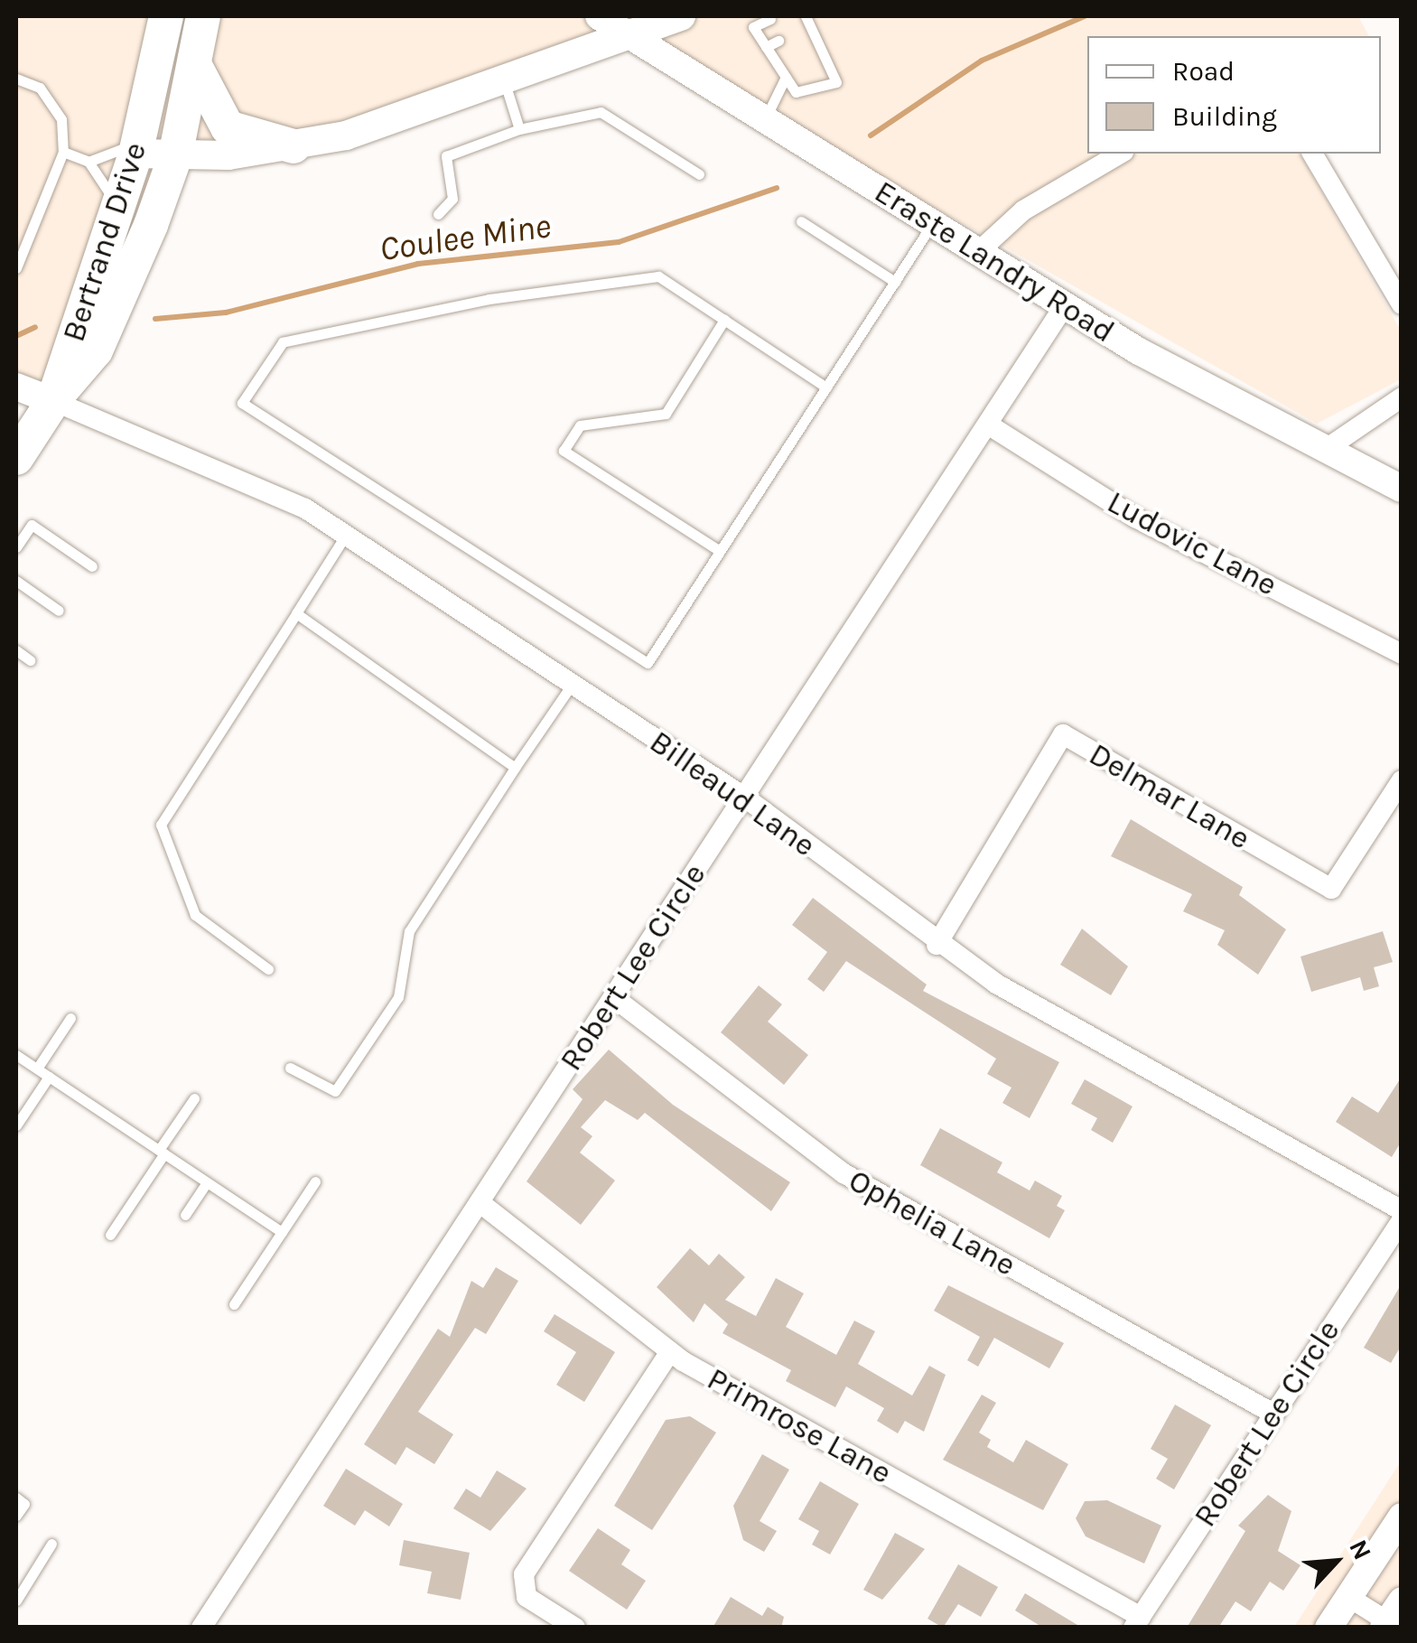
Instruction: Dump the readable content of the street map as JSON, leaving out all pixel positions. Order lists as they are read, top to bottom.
{
  "streets": {
    "main road": ["Bertrand Drive"],
    "street": [
      "Eraste Landry Road",
      "Ludovic Lane",
      "Billeaud Lane",
      "Delmar Lane",
      "Robert Lee Circle",
      "Ophelia Lane",
      "Primrose Lane"
    ]
  },
  "crossings": [
    ["Bertrand Drive", "Billeaud Lane"],
    ["Eraste Landry Road", "Robert Lee Circle"],
    ["Ludovic Lane", "Robert Lee Circle"],
    ["Billeaud Lane", "Delmar Lane"],
    ["Billeaud Lane", "Robert Lee Circle"],
    ["Robert Lee Circle", "Ophelia Lane"],
    ["Robert Lee Circle", "Primrose Lane"]
  ],
  "water": ["Coulee Mine"],
  "legend": ["Road", "Building"],
  "north": "top right"
}
